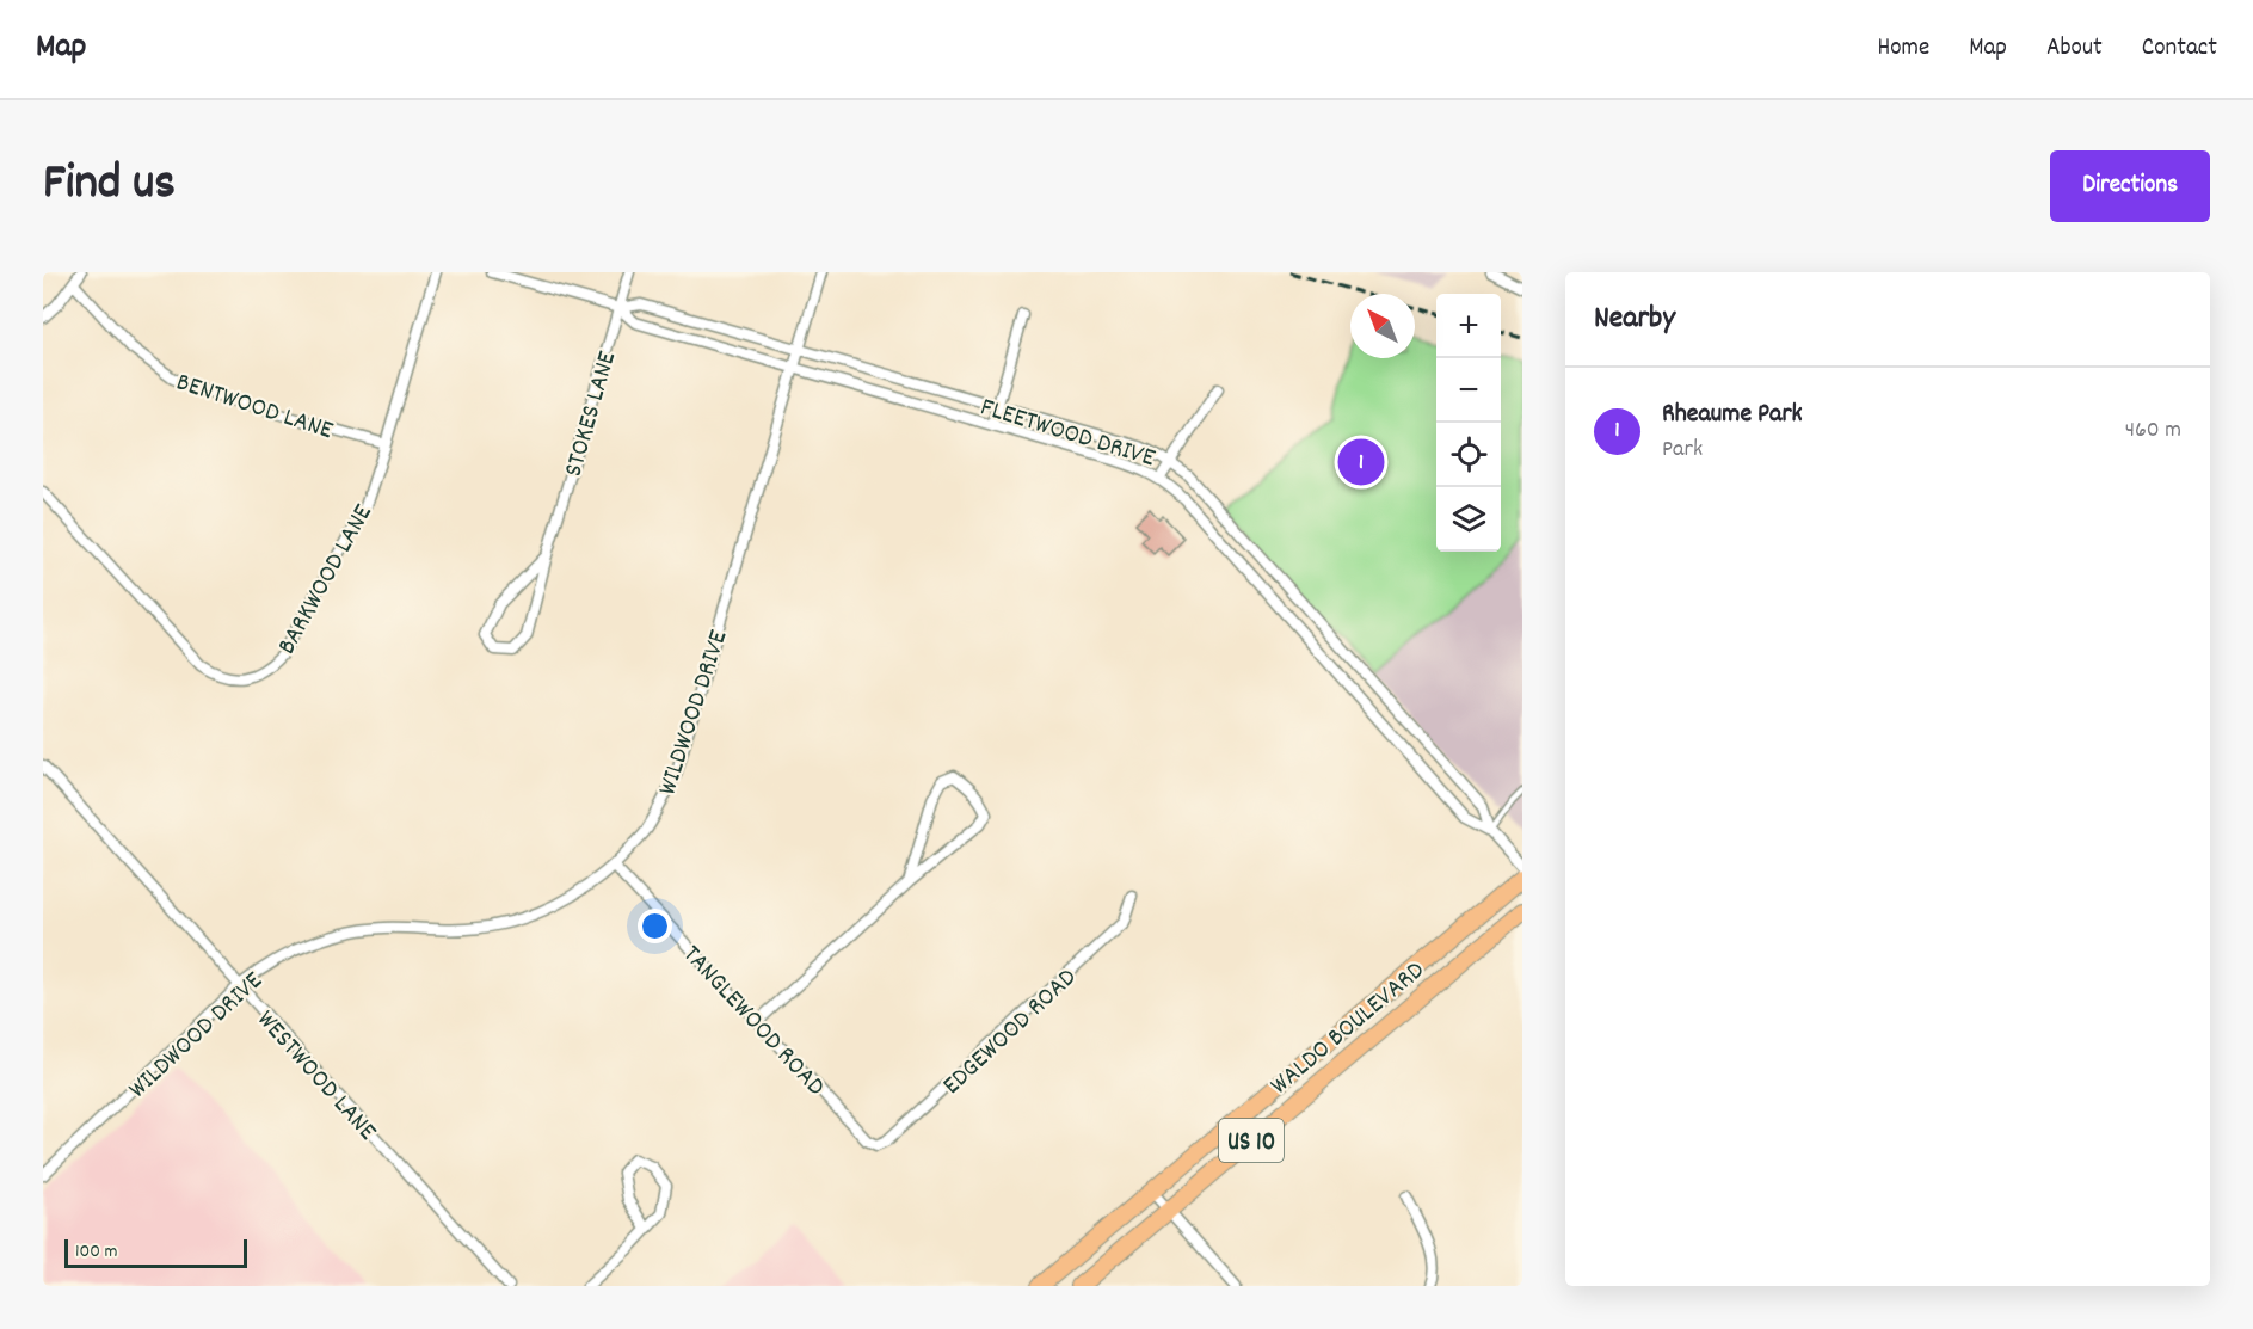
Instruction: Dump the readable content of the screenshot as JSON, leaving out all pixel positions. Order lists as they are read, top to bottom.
{
  "streets": {
    "main road": ["WALDO BOULEVARD", "US 10"],
    "street": [
      "BENTWOOD LANE",
      "STOKES LANE",
      "FLEETWOOD DRIVE",
      "BARKWOOD LANE",
      "WILDWOOD DRIVE",
      "TANGLEWOOD ROAD",
      "EDGEWOOD ROAD",
      "WESTWOOD LANE"
    ]
  },
  "crossings": [
    ["BENTWOOD LANE", "BARKWOOD LANE"],
    ["STOKES LANE", "FLEETWOOD DRIVE"],
    ["FLEETWOOD DRIVE", "WILDWOOD DRIVE"],
    ["WILDWOOD DRIVE", "TANGLEWOOD ROAD"],
    ["WILDWOOD DRIVE", "WESTWOOD LANE"],
    ["TANGLEWOOD ROAD", "EDGEWOOD ROAD"]
  ],
  "scale_bar": "100 m",
  "north": "top left",
  "page": {
    "header": "Map",
    "nav": [
      "Home",
      "Map",
      "About",
      "Contact"
    ],
    "title": "Find us",
    "buttons": "Directions",
    "heading": "Nearby",
    "map_buttons": ["+", "−"],
    "list": [
      {
        "mark": "1",
        "name": "Rheaume Park",
        "note": "Park",
        "value": "460 m"
      }
    ],
    "pins": "1",
    "scale": "100 m"
  }
}
